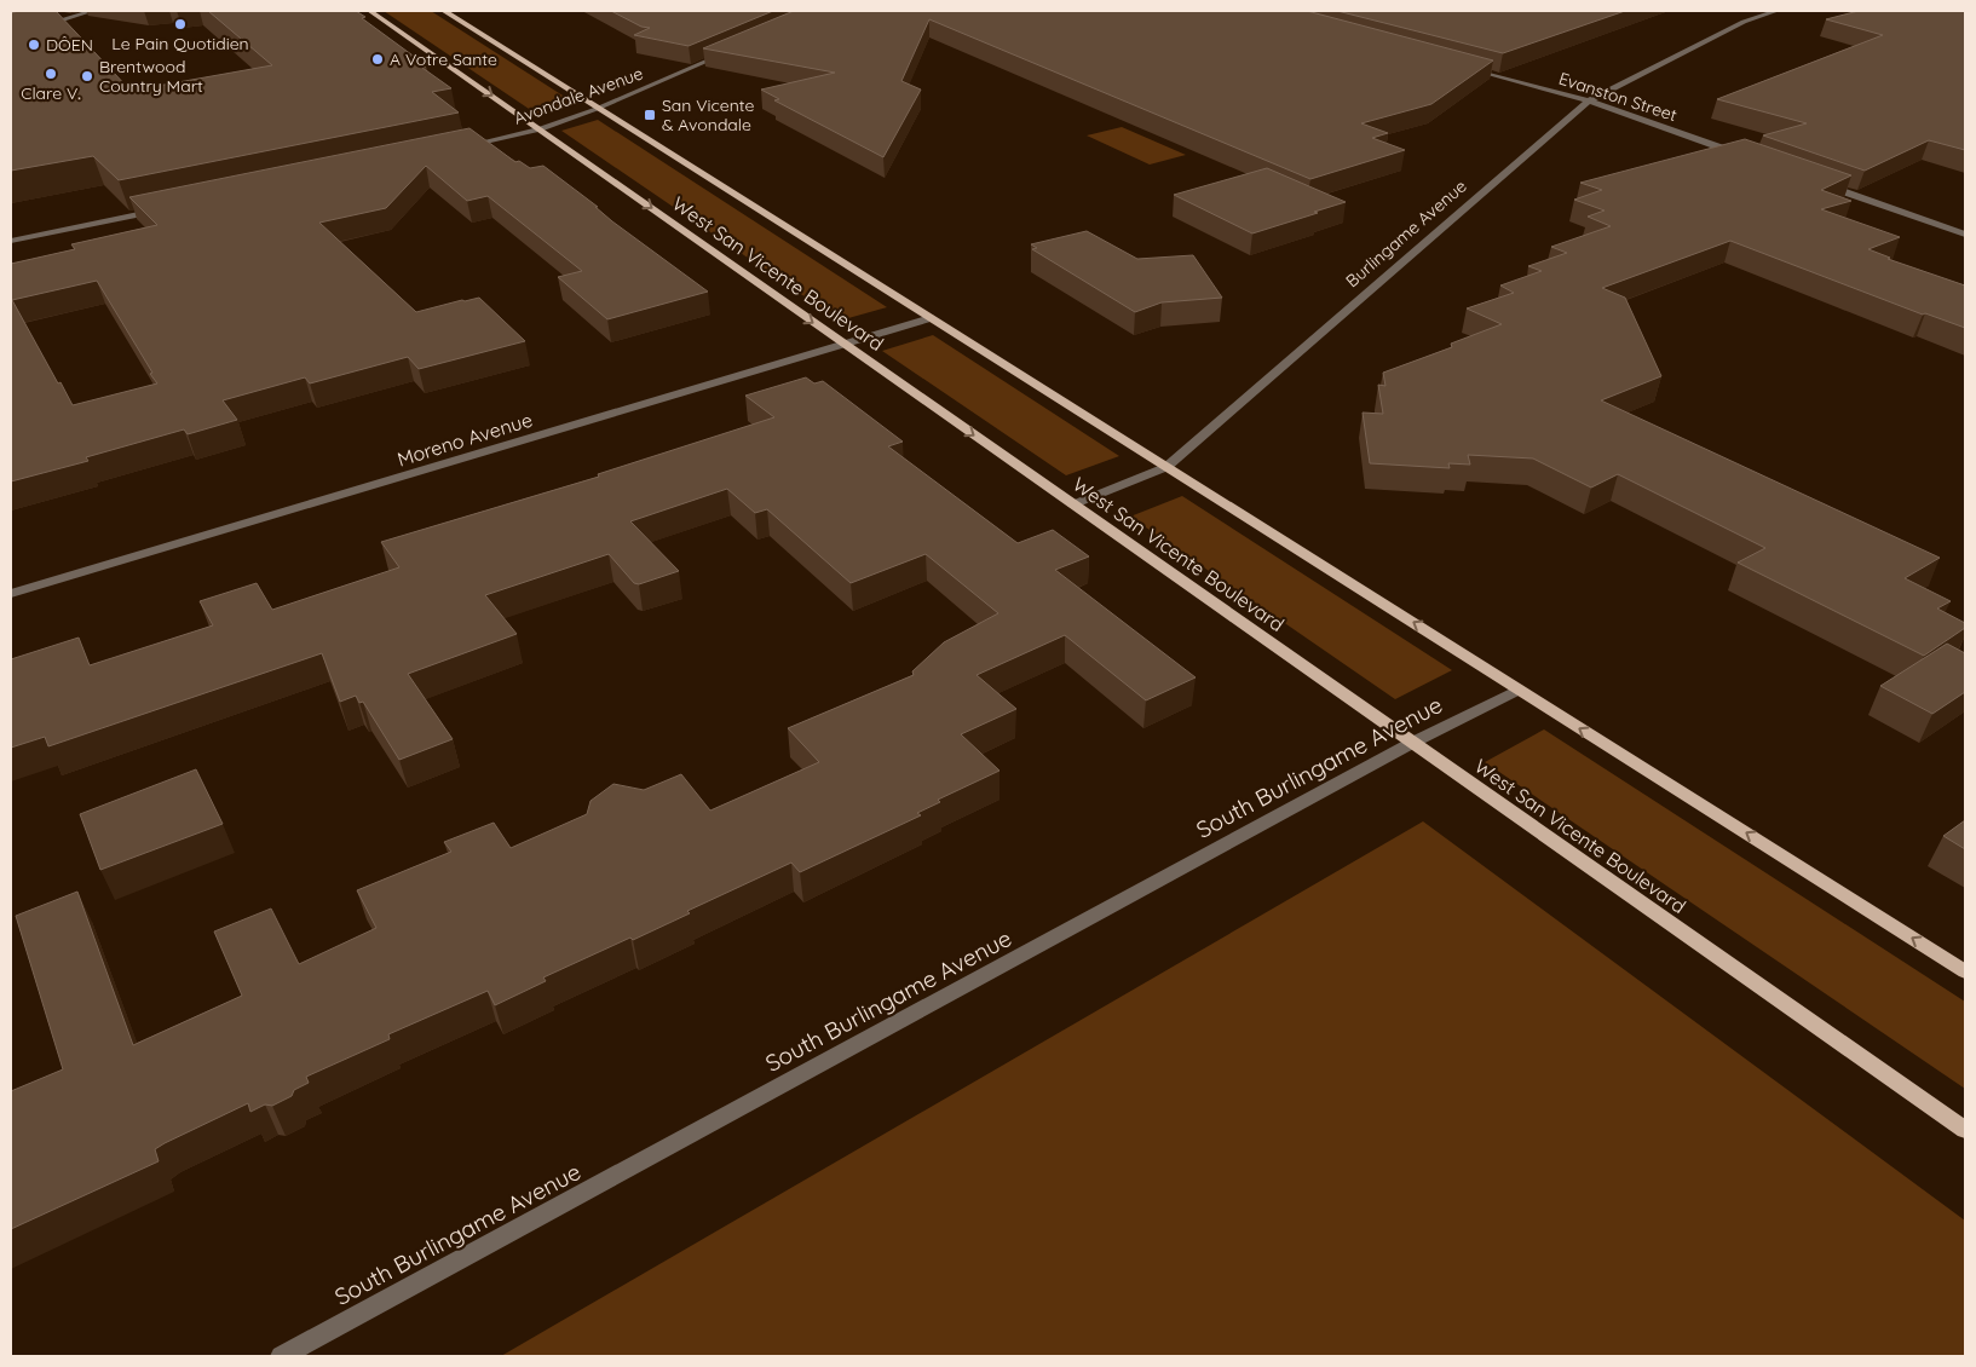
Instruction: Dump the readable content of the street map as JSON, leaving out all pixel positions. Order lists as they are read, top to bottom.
{
  "streets": {
    "main road": ["West San Vicente Boulevard"],
    "street": [
      "Avondale Avenue",
      "Evanston Street",
      "Burlingame Avenue",
      "Moreno Avenue",
      "South Burlingame Avenue"
    ]
  },
  "crossings": [
    ["Avondale Avenue", "West San Vicente Boulevard"],
    ["Evanston Street", "Burlingame Avenue"],
    ["Burlingame Avenue", "West San Vicente Boulevard"],
    ["West San Vicente Boulevard", "Moreno Avenue"],
    ["West San Vicente Boulevard", "South Burlingame Avenue"]
  ],
  "places": {
    "other": [
      "Le Pain Quotidien",
      "DÔEN",
      "A Votre Sante",
      "Clare V.",
      "Brentwood Country Mart"
    ],
    "transit": ["San Vicente & Avondale"]
  }
}
